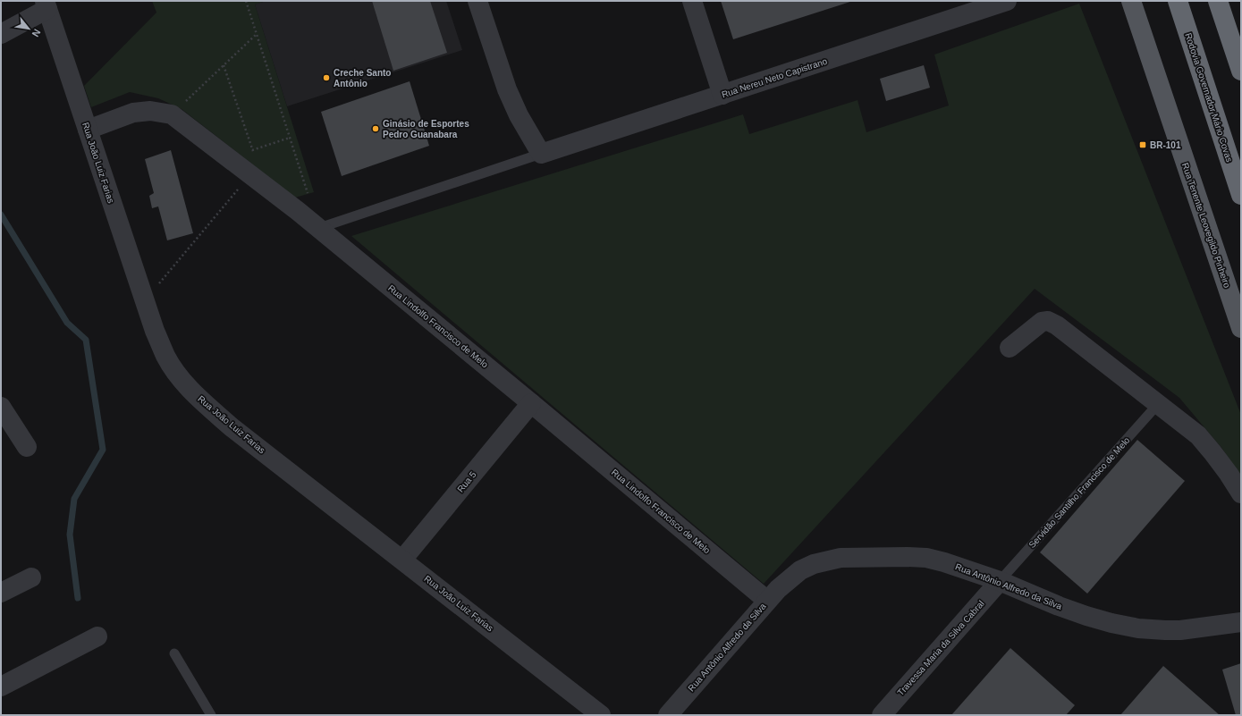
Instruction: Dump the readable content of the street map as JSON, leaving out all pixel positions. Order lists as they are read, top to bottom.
{
  "streets": {
    "highway": ["Rodovia Governador Mário Covas"],
    "main road": ["Rua Tenente Leovegildo Pinheiro"],
    "street": [
      "Rua Nereu Neto Capistrano",
      "Rua João Luiz Farias",
      "Rua Lindolfo Francisco de Melo",
      "Rua 5",
      "Rua Antônio Alfredo da Silva",
      "Travessa Maria da Silva Cabral"
    ],
    "lane": ["Servidão Santilho Francisco de Melo"]
  },
  "crossings": [
    ["Rua João Luiz Farias", "Rua Lindolfo Francisco de Melo"],
    ["Rua João Luiz Farias", "Rua 5"],
    ["Rua Lindolfo Francisco de Melo", "Rua 5"],
    ["Rua Lindolfo Francisco de Melo", "Rua Antônio Alfredo da Silva"],
    ["Servidão Santilho Francisco de Melo", "Rua Antônio Alfredo da Silva"],
    ["Servidão Santilho Francisco de Melo", "Travessa Maria da Silva Cabral"],
    ["Rua Antônio Alfredo da Silva", "Travessa Maria da Silva Cabral"]
  ],
  "places": {
    "other": ["Creche Santo Antônio", "Ginásio de Esportes Pedro Guanabara"],
    "transit": ["BR-101"]
  },
  "north": "bottom right"
}
